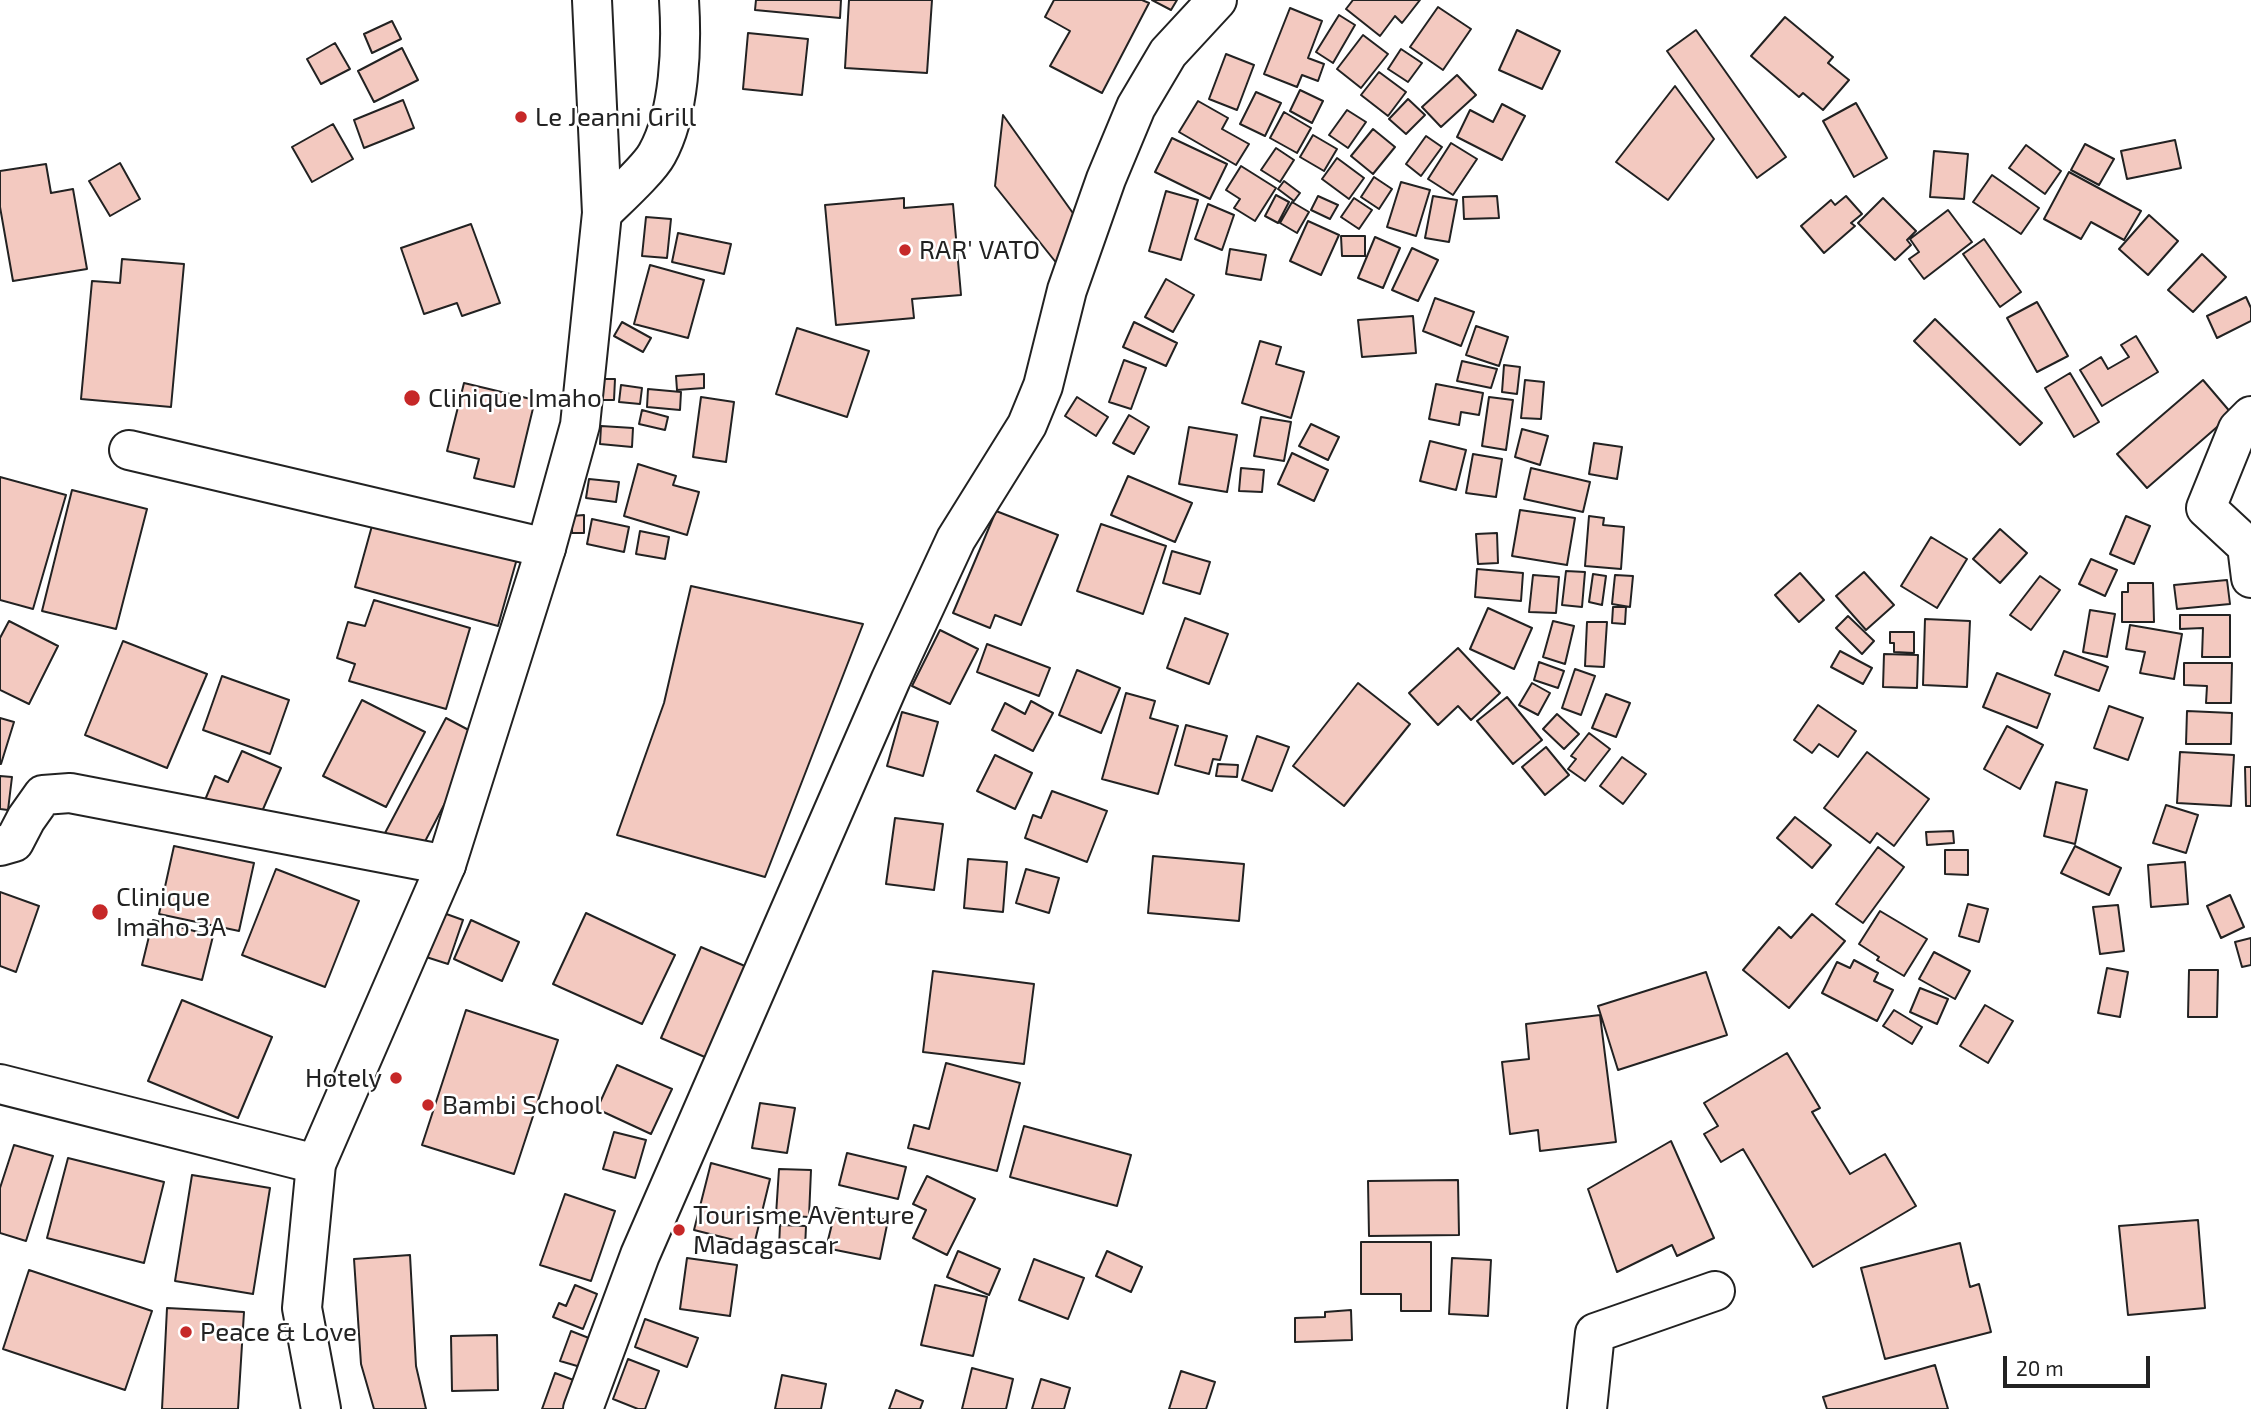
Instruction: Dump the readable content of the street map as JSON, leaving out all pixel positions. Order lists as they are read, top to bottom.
{
  "places": [
    "Le Jeanni Grill",
    "RAR' VATO",
    "Clinique Imaho",
    "Clinique Imaho 3A",
    "Hotely",
    "Bambi School",
    "Tourisme Aventure Madagascar",
    "Peace & Love"
  ],
  "scale_bar": "20 m"
}
